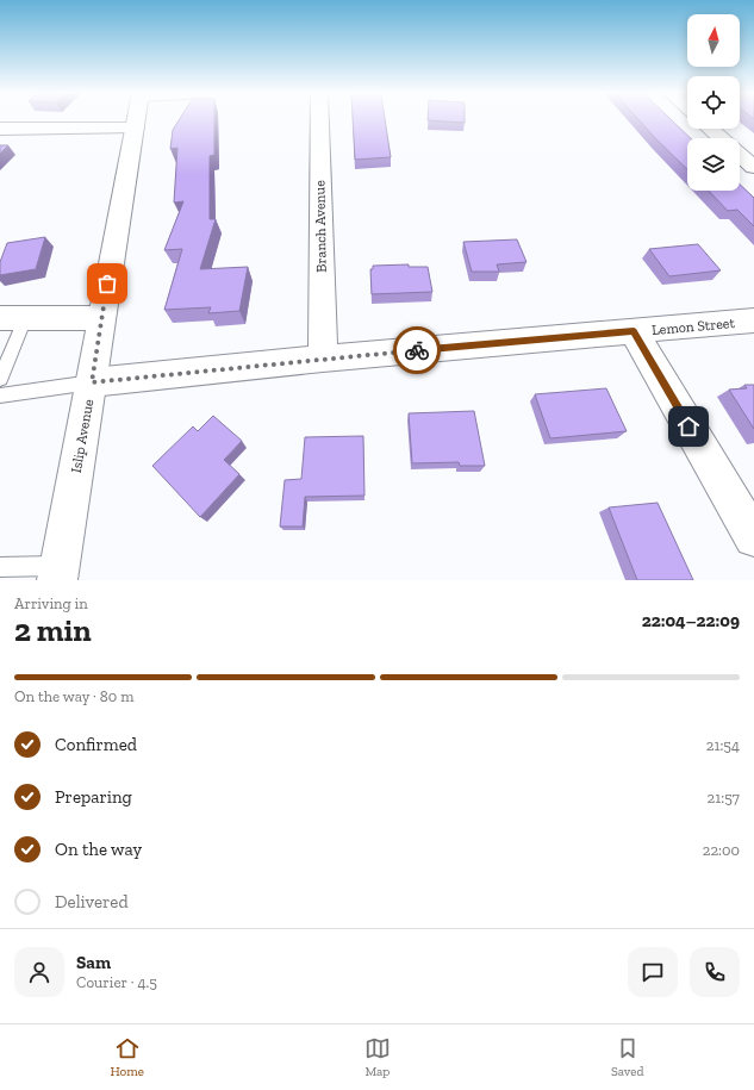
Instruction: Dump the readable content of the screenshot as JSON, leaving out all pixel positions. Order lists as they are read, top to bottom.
{
  "streets": {
    "street": ["Branch Avenue", "Lemon Street", "Islip Avenue"]
  },
  "crossings": [
    ["Branch Avenue", "Lemon Street"],
    ["Lemon Street", "Islip Avenue"]
  ],
  "north": "top",
  "page": {
    "heading": ["2 min", "Arriving in", "22:04–22:09"],
    "panel": ["Sam", "Courier · 4.5"],
    "bar": "On the way · 80 m",
    "list": [
      ["Confirmed", "21:54"],
      ["Preparing", "21:57"],
      ["On the way", "22:00"],
      "Delivered"
    ],
    "tabs": ["Home", "Map", "Saved"]
  }
}
